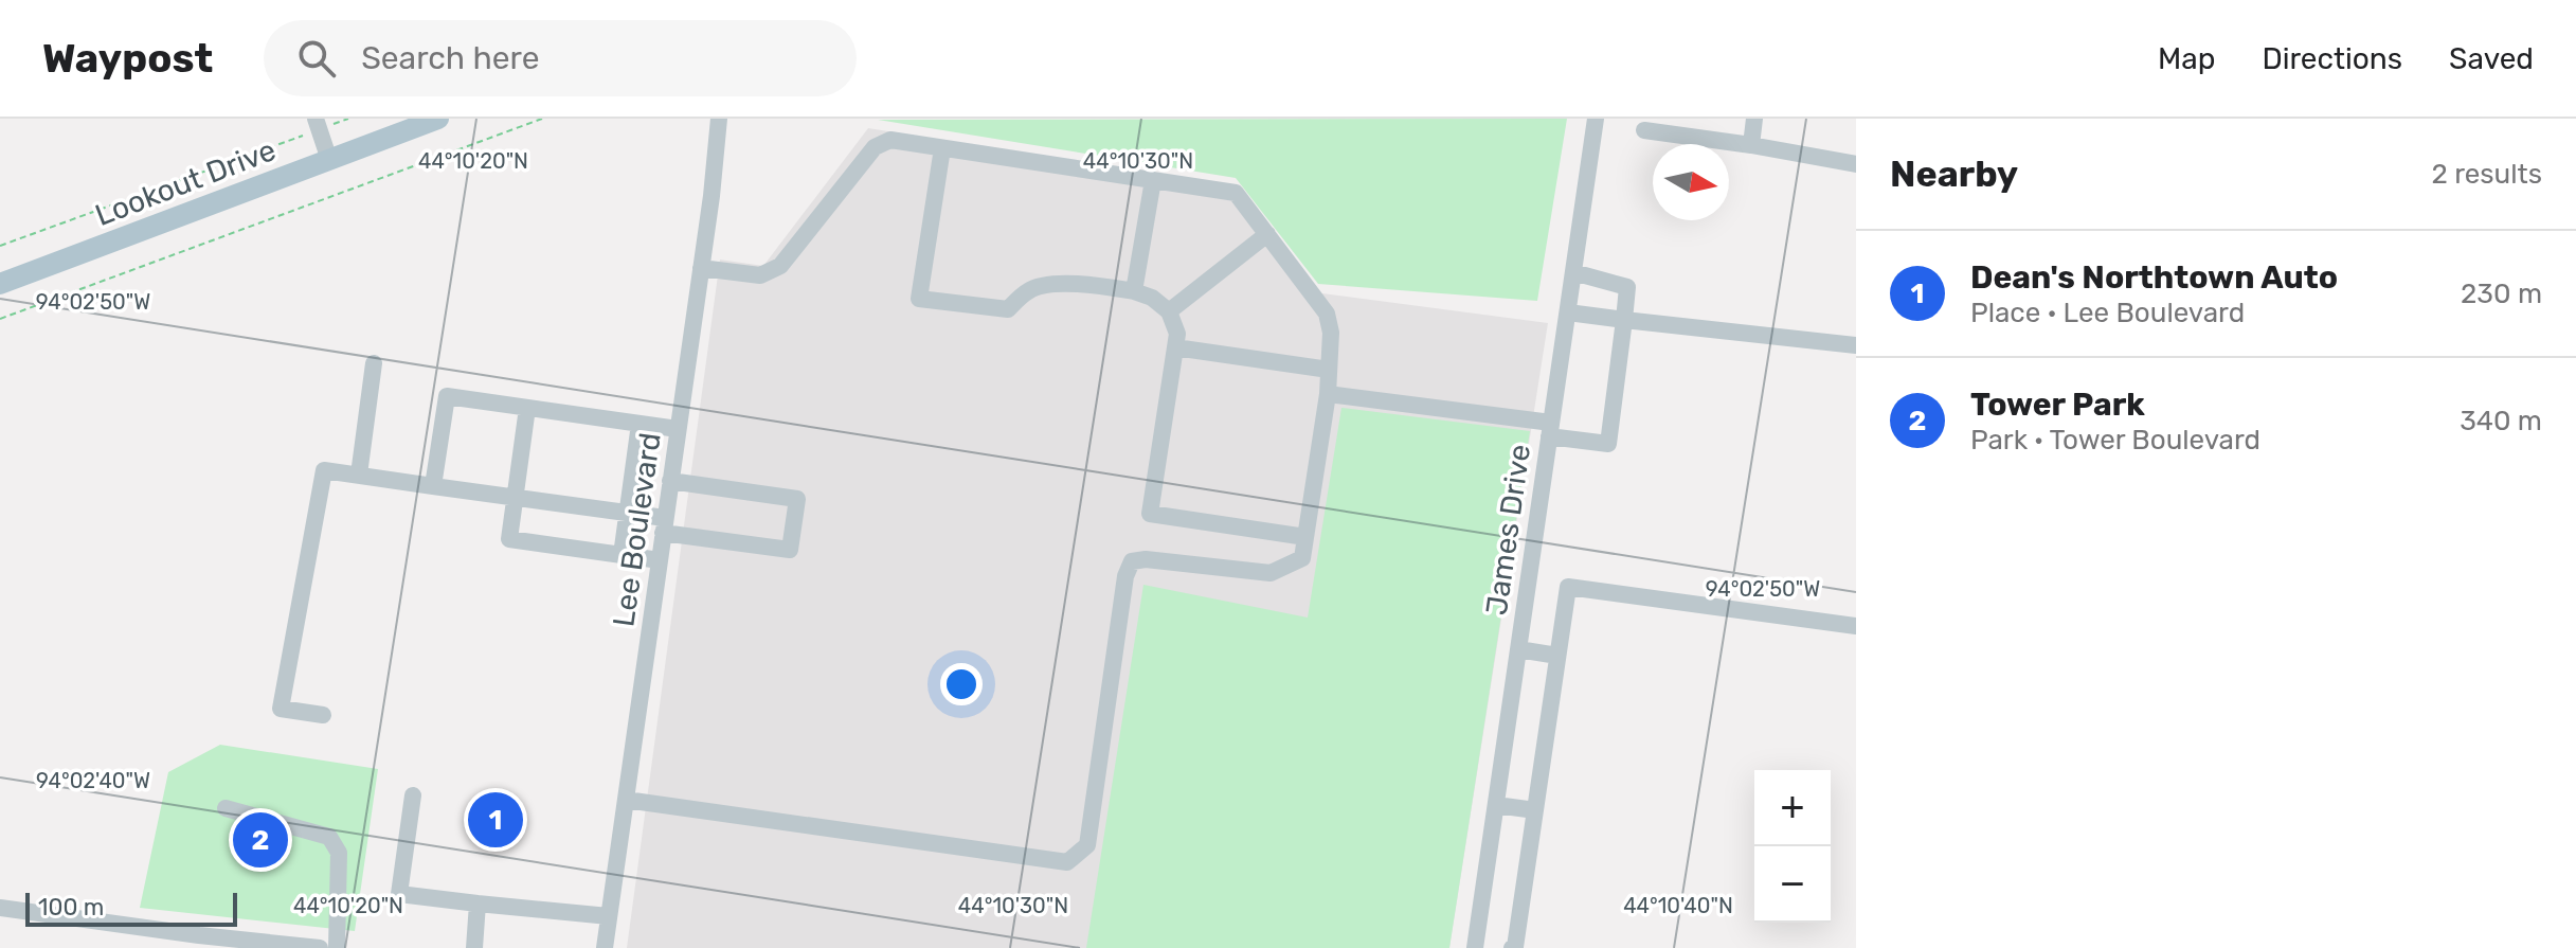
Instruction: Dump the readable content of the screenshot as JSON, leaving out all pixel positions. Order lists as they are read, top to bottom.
{
  "streets": {
    "main road": ["Lookout Drive"],
    "street": ["Lee Boulevard", "James Drive"]
  },
  "scale_bar": "100 m",
  "north": "right",
  "page": {
    "header": "Waypost",
    "search": "Search here",
    "nav": ["Map", "Directions", "Saved"],
    "heading": ["Nearby", "2 results"],
    "list": [
      {
        "mark": "1",
        "name": "Dean's Northtown Auto",
        "note": "Place · Lee Boulevard",
        "value": "230 m"
      },
      {
        "mark": "2",
        "name": "Tower Park",
        "note": "Park · Tower Boulevard",
        "value": "340 m"
      }
    ],
    "map_buttons": ["+", "−"],
    "pins": ["1", "2"],
    "scale": "100 m"
  },
  "coordinates": [
    "44°10'20\"N",
    "44°10'30\"N",
    "94°02'50\"W",
    "94°02'40\"W",
    "44°10'40\"N"
  ]
}
